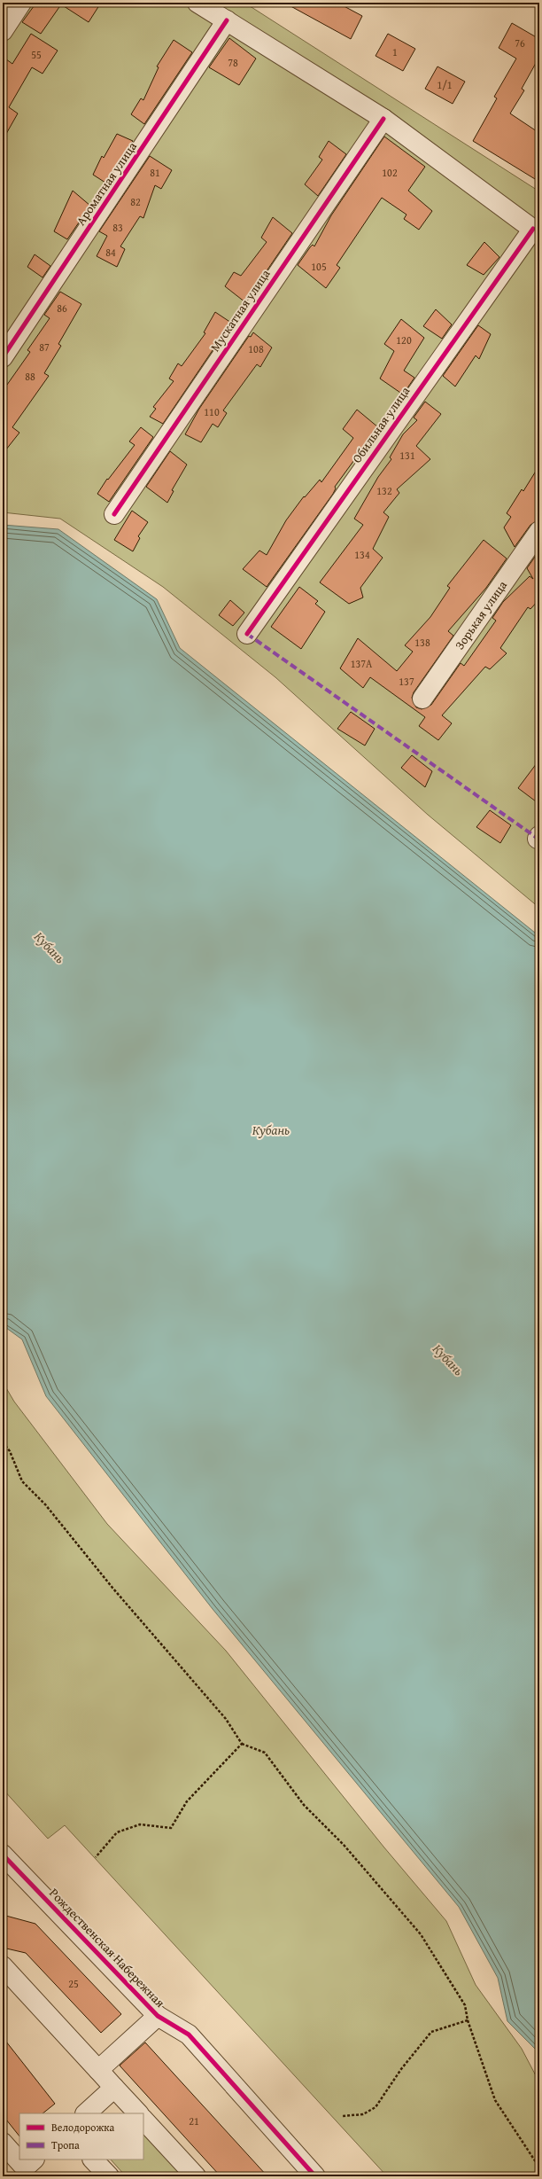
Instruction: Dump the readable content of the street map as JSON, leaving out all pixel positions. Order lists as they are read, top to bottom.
{
  "streets": {
    "street": [
      "Ароматная улица",
      "Мускатная улица",
      "Обильная улица",
      "Зорькая улица",
      "Рождественская Набережная"
    ]
  },
  "water": ["Кубань"],
  "house_numbers": [
    "76",
    "1",
    "55",
    "78",
    "1/1",
    "81",
    "102",
    "82",
    "83",
    "84",
    "105",
    "86",
    "120",
    "87",
    "108",
    "88",
    "110",
    "131",
    "132",
    "134",
    "138",
    "137А",
    "137",
    "25",
    "21"
  ],
  "legend": ["Велодорожка", "Тропа"]
}
